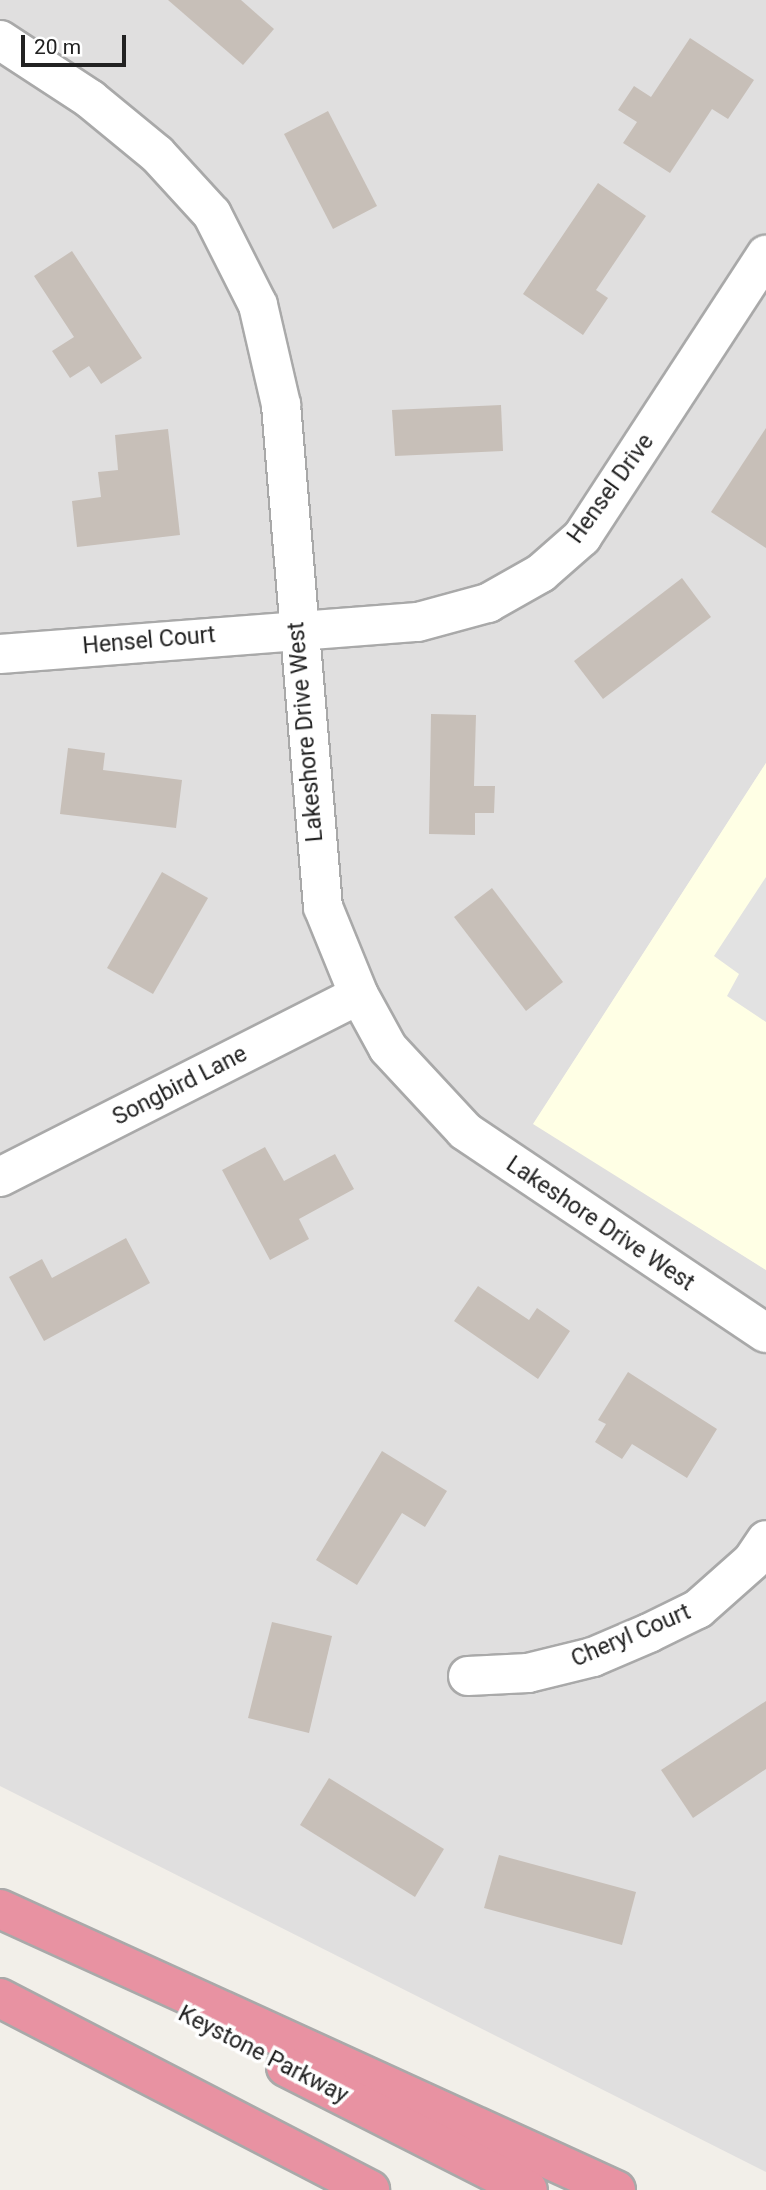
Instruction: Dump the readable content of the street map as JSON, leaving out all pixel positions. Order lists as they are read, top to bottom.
{
  "streets": {
    "highway": ["Keystone Parkway"],
    "street": [
      "Hensel Drive",
      "Hensel Court",
      "Lakeshore Drive West",
      "Songbird Lane",
      "Cheryl Court"
    ]
  },
  "crossings": [
    ["Hensel Drive", "Hensel Court"],
    ["Hensel Drive", "Lakeshore Drive West"],
    ["Hensel Court", "Lakeshore Drive West"],
    ["Lakeshore Drive West", "Songbird Lane"]
  ],
  "scale_bar": "20 m"
}
